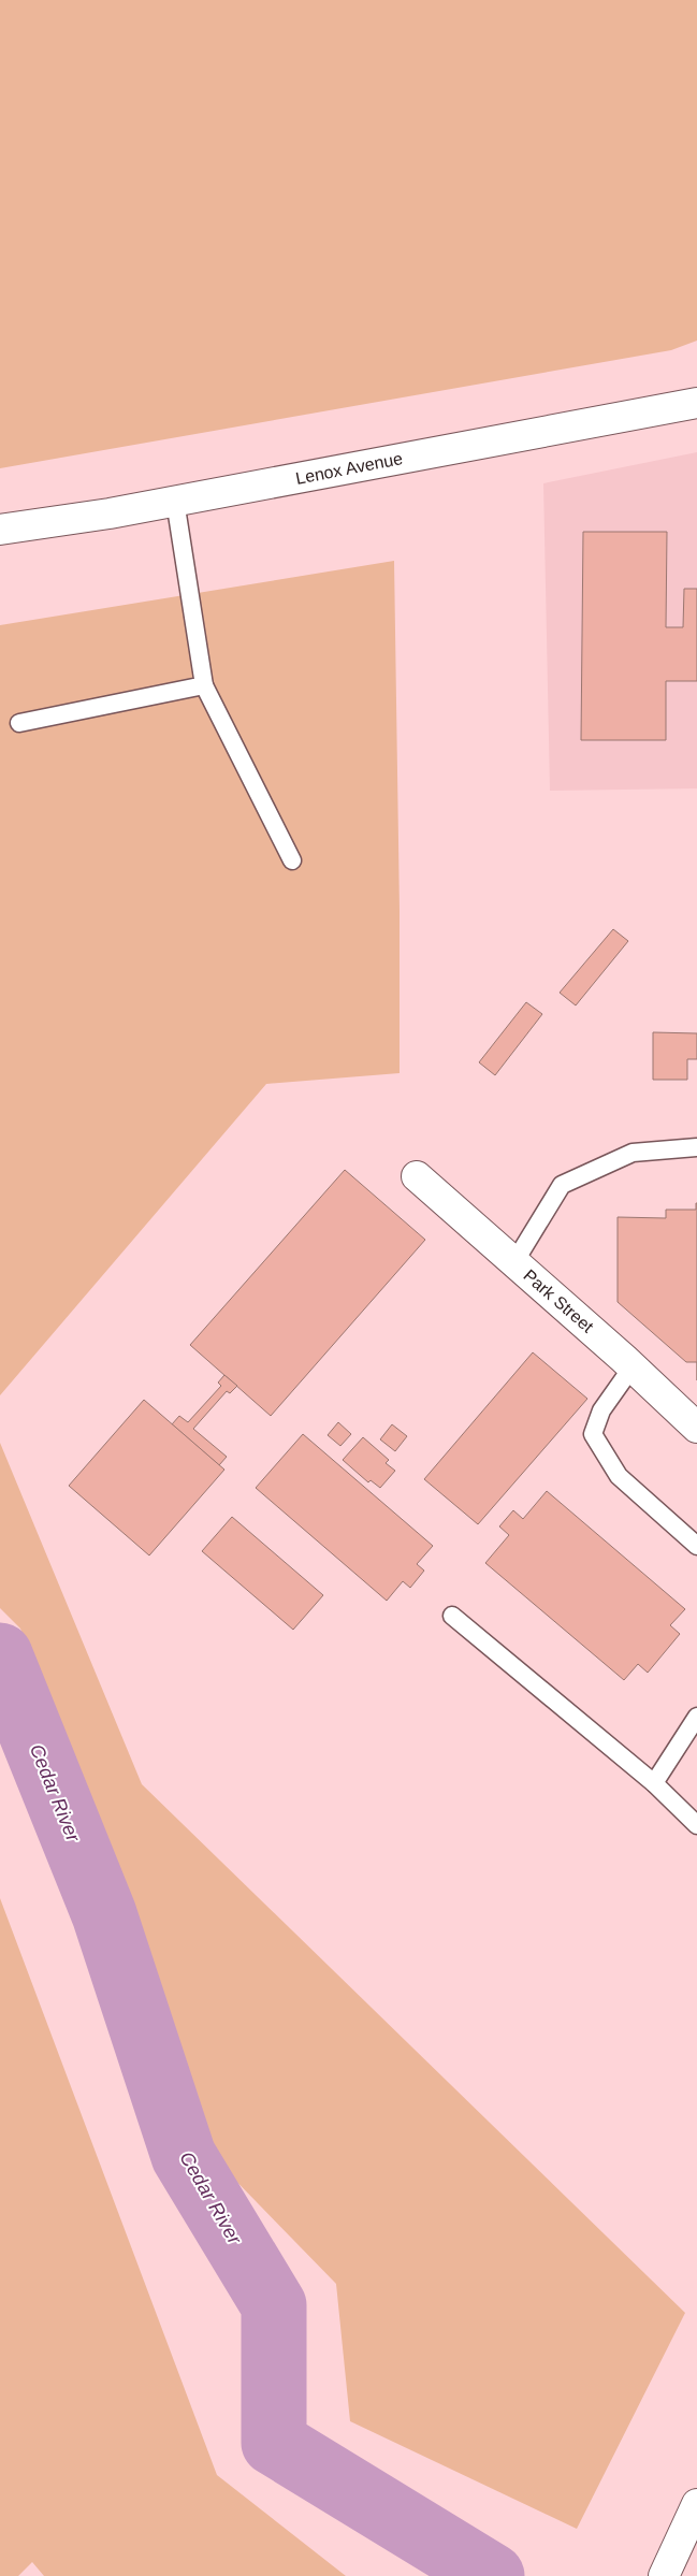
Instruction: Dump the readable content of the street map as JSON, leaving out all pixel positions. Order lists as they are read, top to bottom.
{
  "streets": {
    "main road": ["Lenox Avenue", "Park Street"]
  },
  "water": ["Cedar River"]
}
